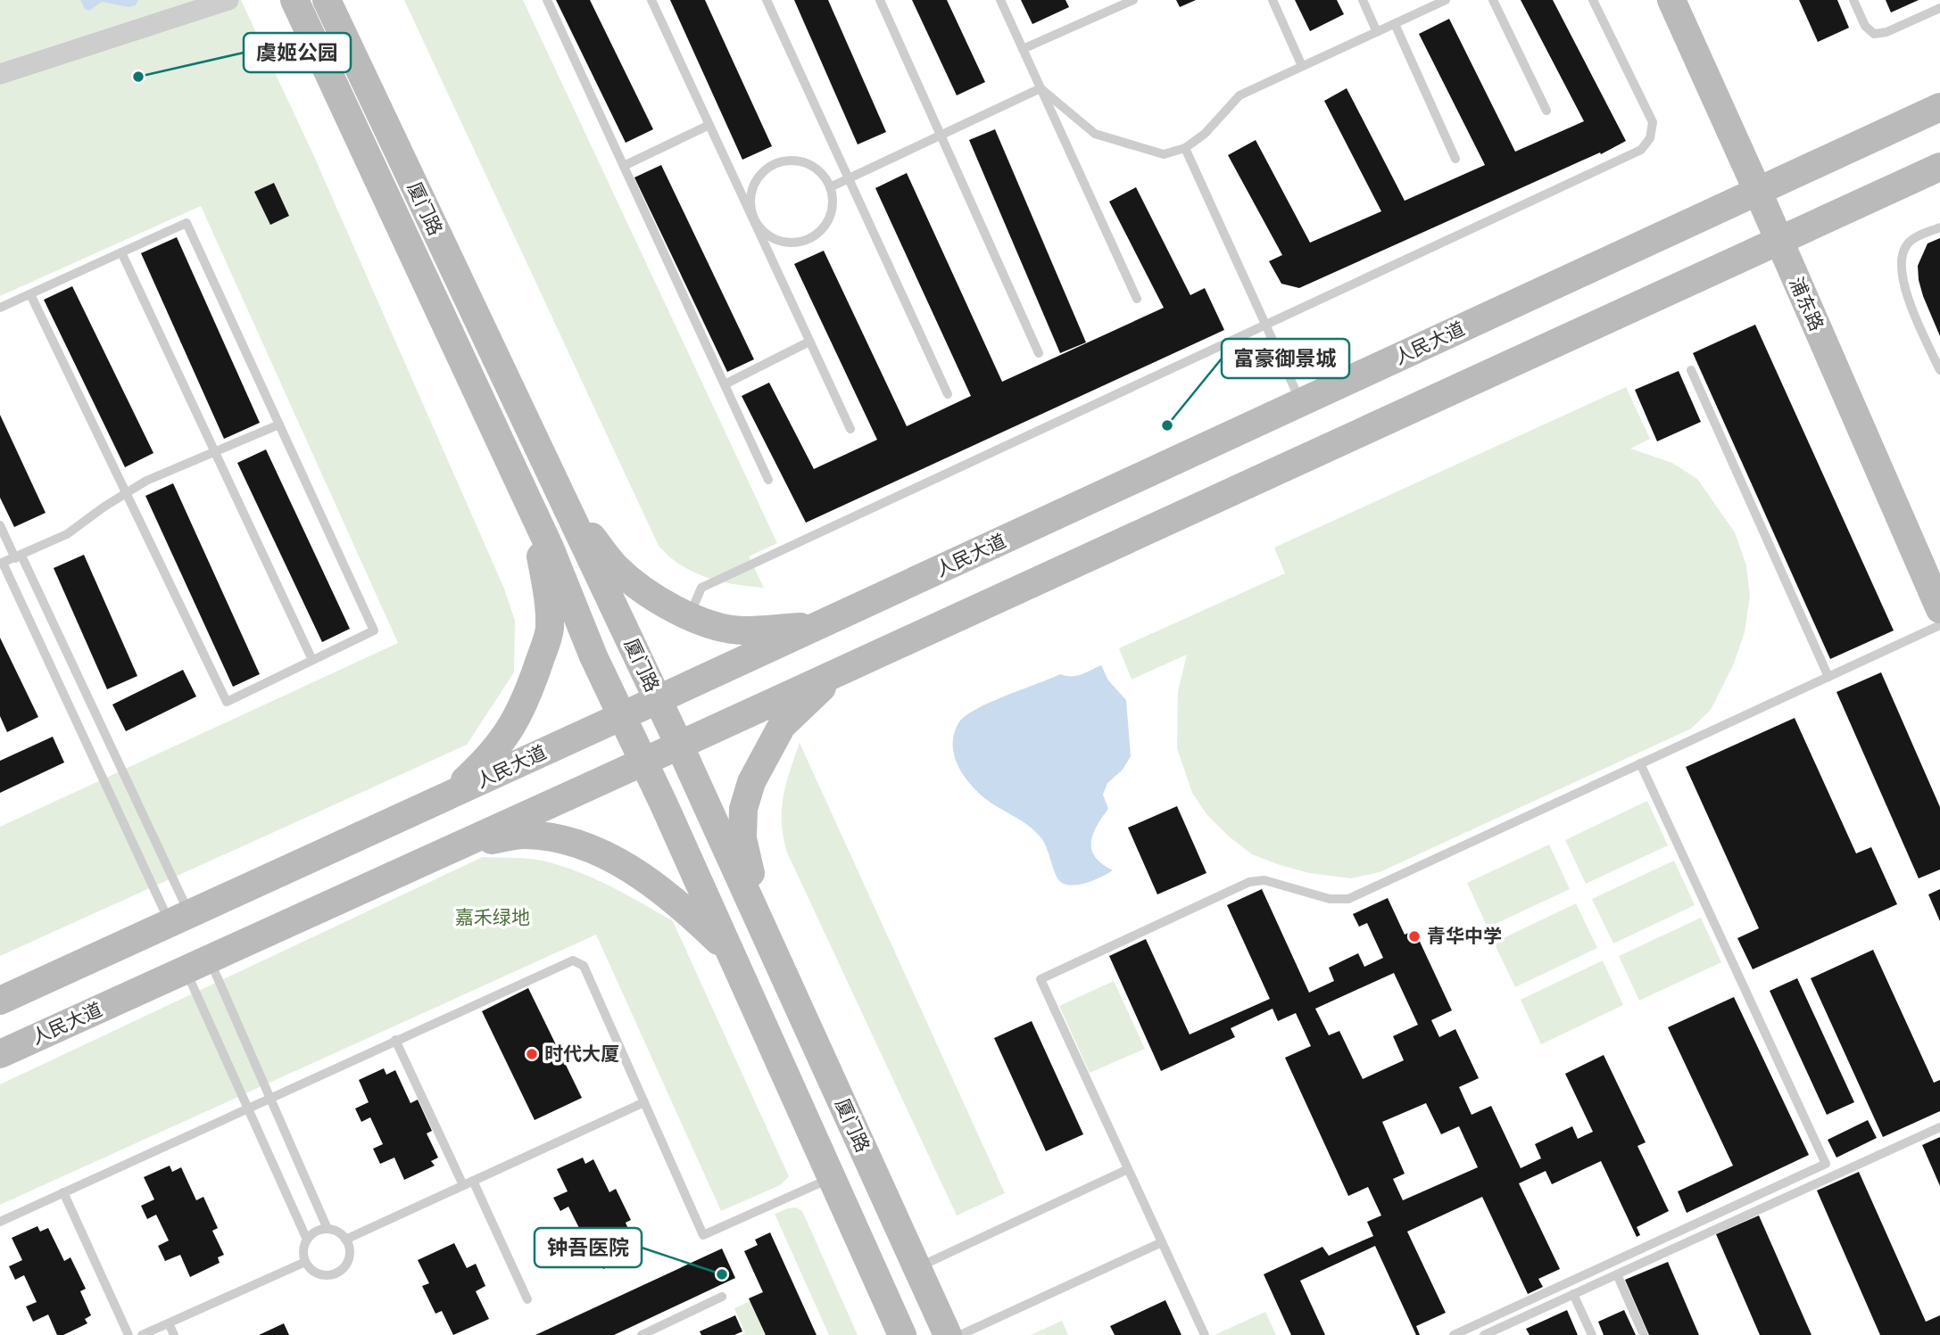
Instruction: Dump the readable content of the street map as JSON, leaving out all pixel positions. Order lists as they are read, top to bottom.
{
  "streets": {
    "main road": ["厦门路", "浦东路", "人民大道"]
  },
  "crossings": [
    ["厦门路", "人民大道"],
    ["浦东路", "人民大道"]
  ],
  "parks": ["嘉禾绿地"],
  "places": [
    "虞姬公园",
    "富豪御景城",
    "青华中学",
    "时代大厦",
    "钟吾医院"
  ]
}
